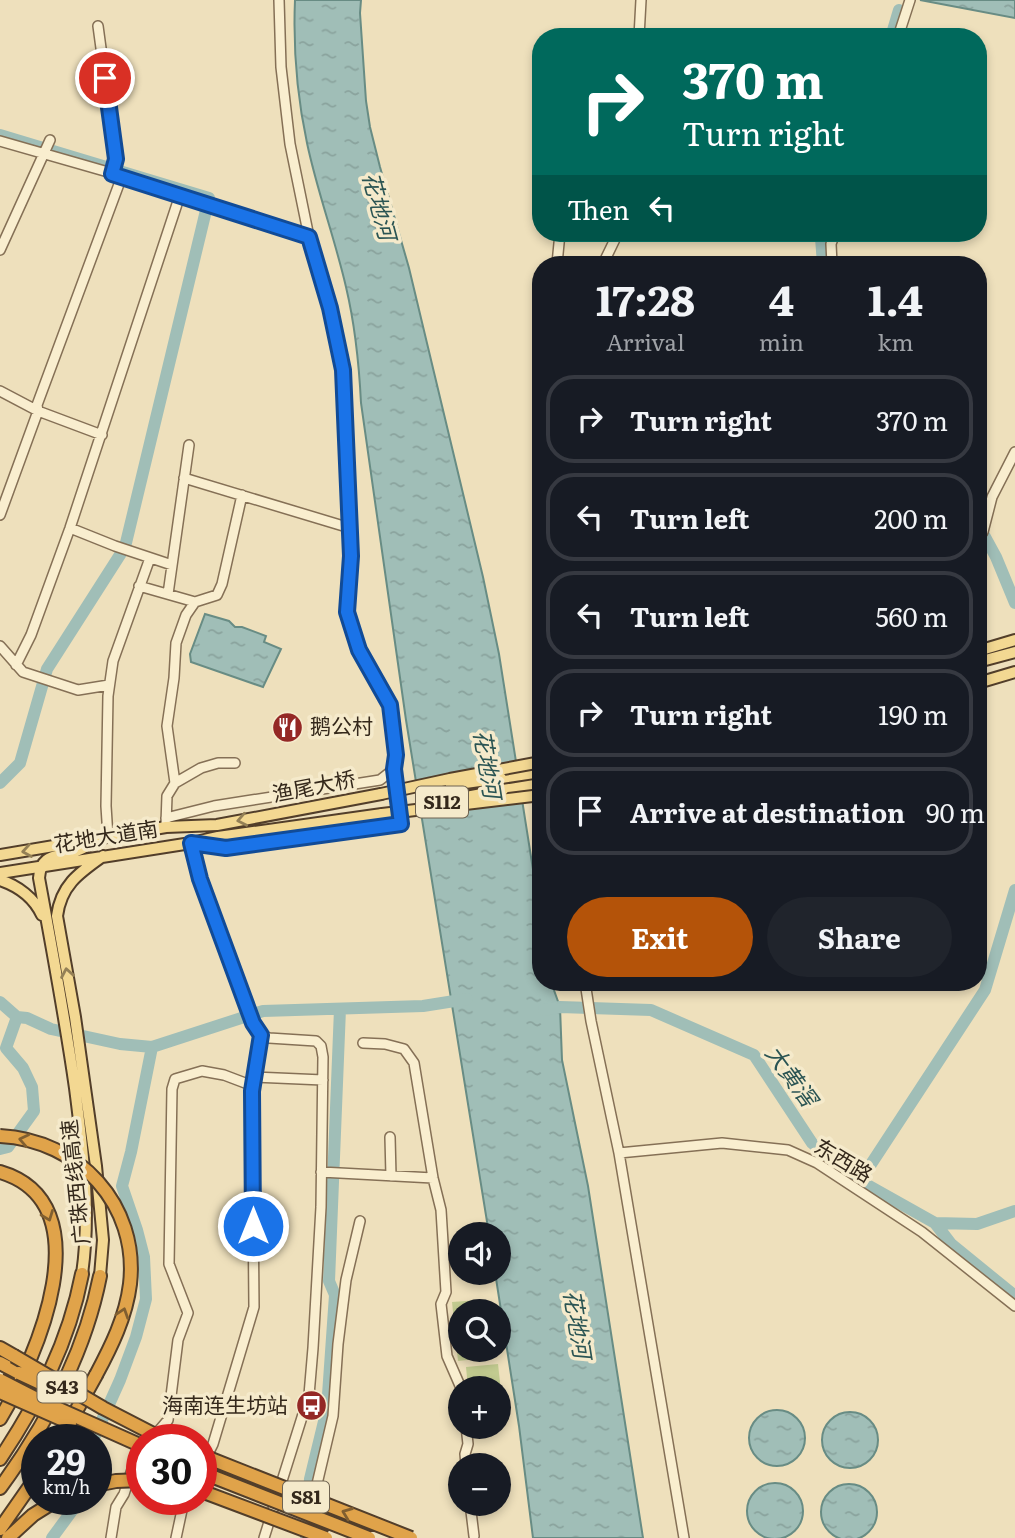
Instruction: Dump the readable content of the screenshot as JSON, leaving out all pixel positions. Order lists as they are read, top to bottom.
{
  "streets": {
    "highway": ["广珠西线高速", "S43", "S81"],
    "main road": ["渔尾大桥", "S112", "花地大道南"],
    "street": ["东西路"]
  },
  "crossings": [
    ["渔尾大桥", "S112"],
    ["渔尾大桥", "花地大道南"],
    ["S112", "花地大道南"],
    ["花地大道南", "S43"],
    ["广珠西线高速", "S43"]
  ],
  "water": ["花地河", "大黄滘"],
  "places": {
    "restaurant": ["鹅公村"],
    "bus stop": ["海南连生坊站"]
  },
  "page": {
    "turn": ["370 m", "Turn right"],
    "then": "Then",
    "eta": [
      "17:28",
      "Arrival",
      "4",
      "min",
      "1.4",
      "km"
    ],
    "list": [
      {
        "name": "Turn right",
        "value": "370 m"
      },
      {
        "name": "Turn left",
        "value": "200 m"
      },
      {
        "name": "Turn left",
        "value": "560 m"
      },
      {
        "name": "Turn right",
        "value": "190 m"
      },
      {
        "name": "Arrive at destination",
        "value": "90 m"
      }
    ],
    "buttons": ["Exit", "Share"],
    "map_buttons": ["+", "−"],
    "speed": "29 km/h",
    "limit": "30"
  }
}
